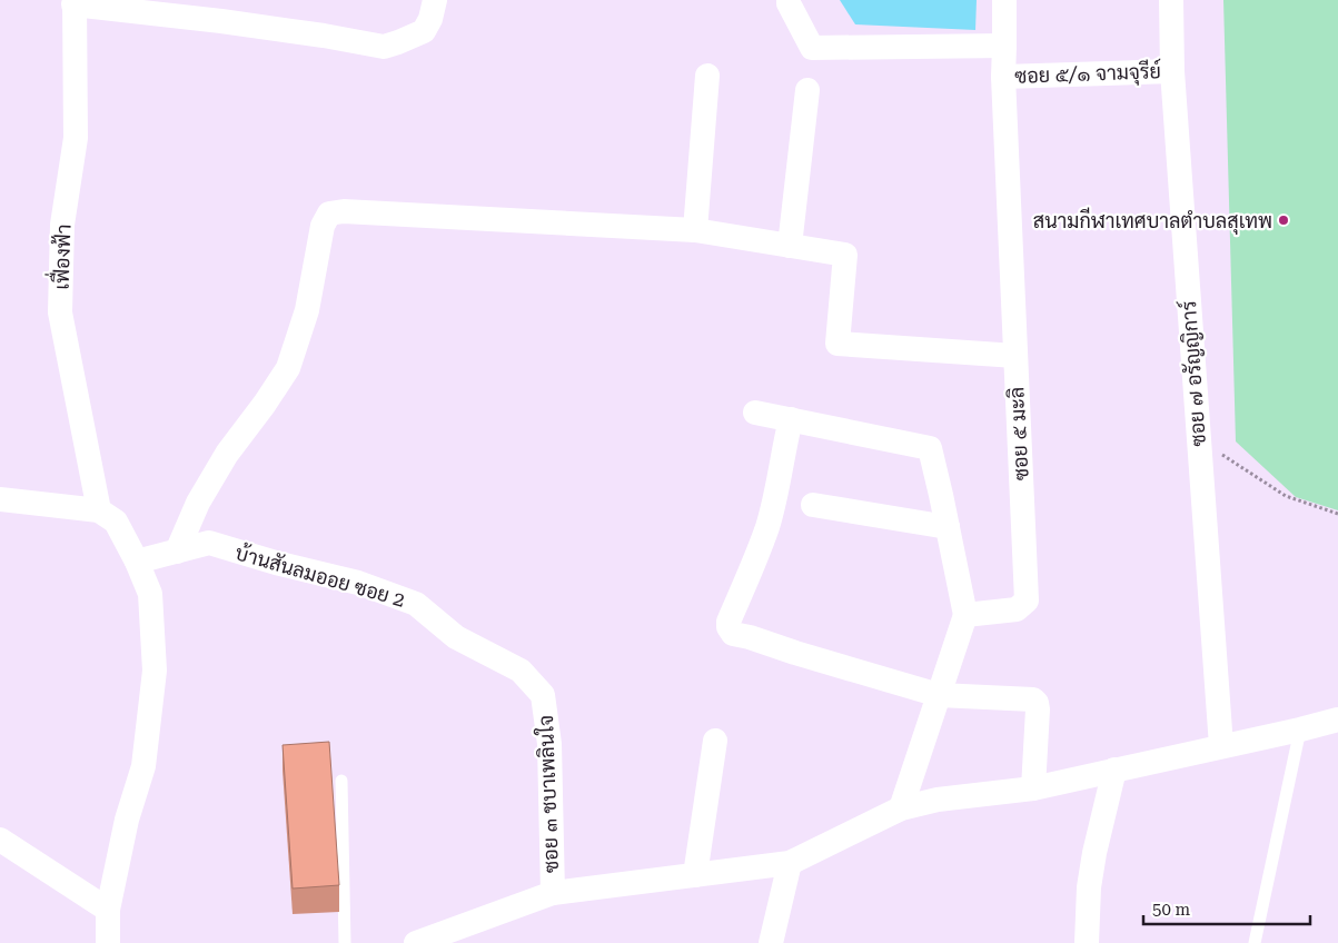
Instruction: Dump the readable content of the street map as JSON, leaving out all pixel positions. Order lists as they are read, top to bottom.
{
  "streets": {
    "street": [
      "ซอย ๕/๑ จามจุรีย์",
      "เฟื่องฟ้า",
      "ซอย ๗ อรัญญิการ์",
      "ซอย ๕ มะลิ",
      "บ้านสันลมออย ซอย 2",
      "ซอย ๓ ชบาเพลินใจ"
    ]
  },
  "crossings": [
    ["ซอย ๕/๑ จามจุรีย์", "ซอย ๗ อรัญญิการ์"],
    ["ซอย ๕/๑ จามจุรีย์", "ซอย ๕ มะลิ"],
    ["บ้านสันลมออย ซอย 2", "ซอย ๓ ชบาเพลินใจ"]
  ],
  "places": ["สนามกีฬาเทศบาลตำบลสุเทพ"],
  "scale_bar": "50 m"
}
